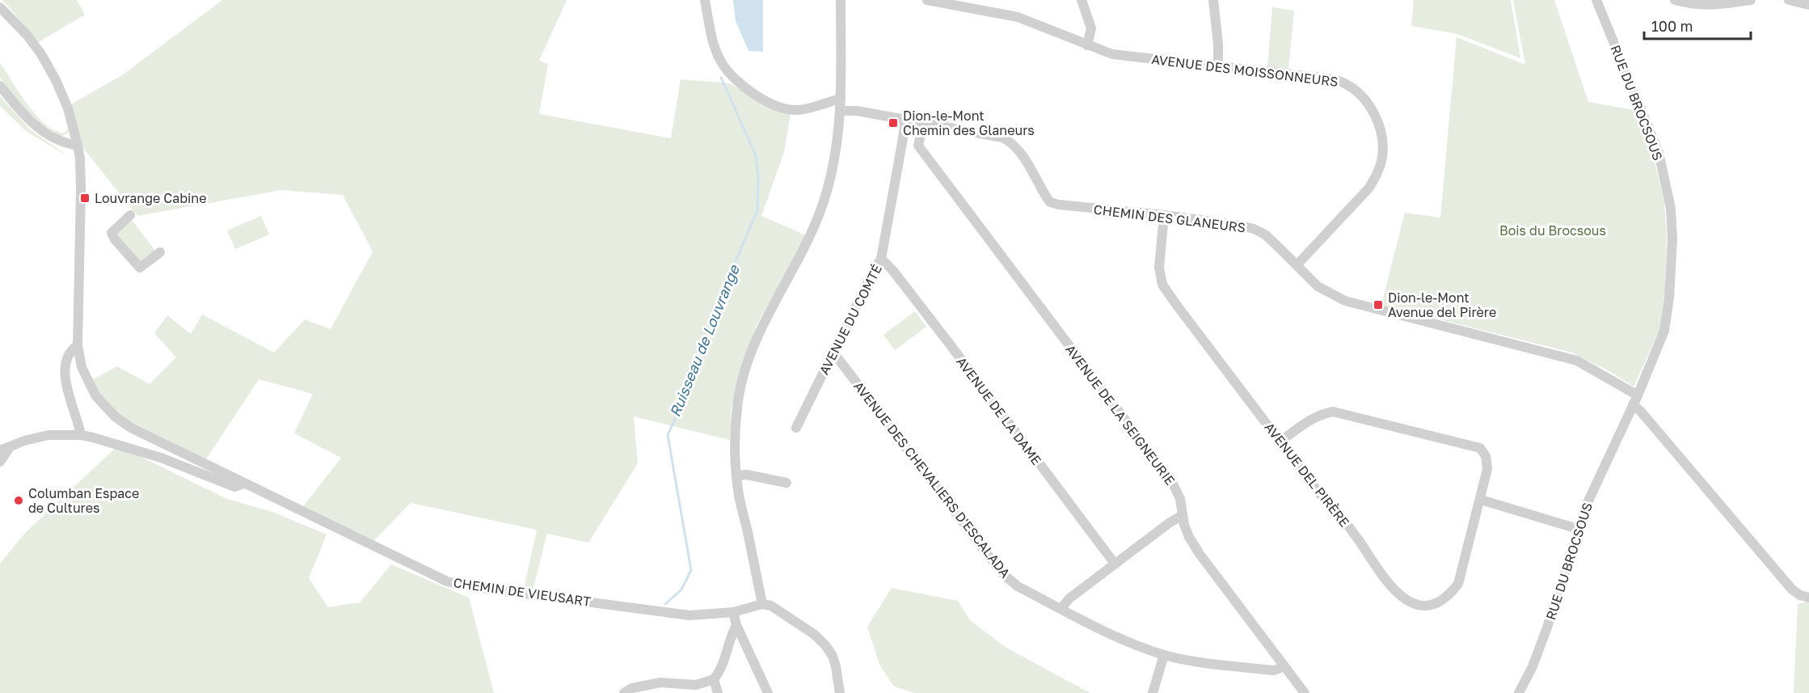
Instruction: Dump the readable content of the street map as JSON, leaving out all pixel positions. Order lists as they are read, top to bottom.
{
  "streets": {
    "street": [
      "AVENUE DES MOISSONNEURS",
      "RUE DU BROCSOUS",
      "CHEMIN DES GLANEURS",
      "AVENUE DU COMTÉ",
      "AVENUE DE LA DAME",
      "AVENUE DE LA SEIGNEURIE",
      "AVENUE DEL PIRÈRE",
      "AVENUE DES CHEVALIERS D'ESCALADA",
      "CHEMIN DE VIEUSART"
    ]
  },
  "crossings": [
    ["AVENUE DES MOISSONNEURS", "CHEMIN DES GLANEURS"],
    ["RUE DU BROCSOUS", "CHEMIN DES GLANEURS"],
    ["CHEMIN DES GLANEURS", "AVENUE DU COMTÉ"],
    ["CHEMIN DES GLANEURS", "AVENUE DEL PIRÈRE"],
    ["AVENUE DU COMTÉ", "AVENUE DE LA DAME"],
    ["AVENUE DU COMTÉ", "AVENUE DES CHEVALIERS D'ESCALADA"],
    ["AVENUE DE LA SEIGNEURIE", "AVENUE DES CHEVALIERS D'ESCALADA"]
  ],
  "water": ["Ruisseau de Louvrange"],
  "parks": ["Bois du Brocsous"],
  "places": {
    "transit": ["Dion-le-Mont Chemin des Glaneurs", "Louvrange Cabine", "Dion-le-Mont Avenue del Pirère"],
    "other": ["Columban Espace de Cultures"]
  },
  "scale_bar": "100 m"
}
